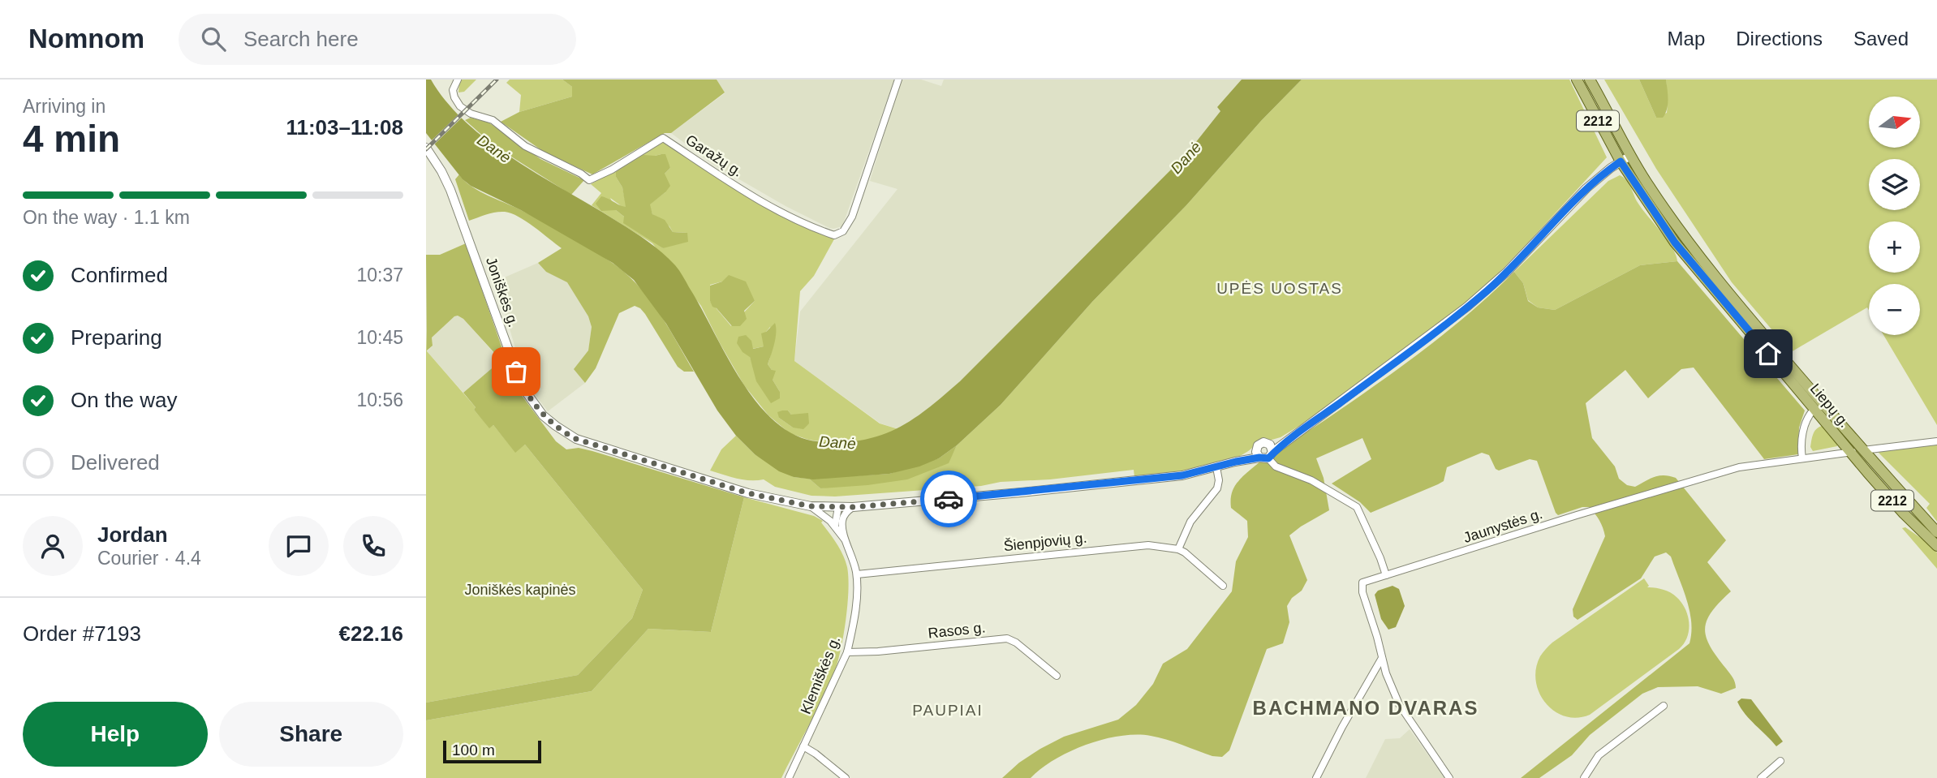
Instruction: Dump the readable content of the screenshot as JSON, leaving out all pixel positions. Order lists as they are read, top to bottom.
{
  "streets": {
    "main road": ["2212", "Joniškės g.", "Liepų g."],
    "street": [
      "Garažų g.",
      "Jaunystės g.",
      "Šienpjovių g.",
      "Rasos g.",
      "Klemiškės g."
    ]
  },
  "crossings": [
    ["Joniškės g.", "Liepų g."],
    ["Joniškės g.", "Klemiškės g."],
    ["Liepų g.", "Jaunystės g."],
    ["Šienpjovių g.", "Klemiškės g."],
    ["Rasos g.", "Klemiškės g."]
  ],
  "districts": ["UPĖS UOSTAS", "BACHMANO DVARAS", "PAUPIAI"],
  "water": ["Danė"],
  "parks": ["Joniškės kapinės"],
  "scale_bar": "100 m",
  "north": "right",
  "page": {
    "header": "Nomnom",
    "search": "Search here",
    "nav": ["Map", "Directions", "Saved"],
    "heading": ["4 min", "Arriving in", "11:03–11:08"],
    "panel": [
      "Jordan",
      "Courier · 4.4",
      "Order #7193",
      "€22.16"
    ],
    "map_buttons": ["+", "−"],
    "bar": "On the way · 1.1 km",
    "list": [
      ["Confirmed", "10:37"],
      ["Preparing", "10:45"],
      ["On the way", "10:56"],
      "Delivered"
    ],
    "buttons": ["Help", "Share"],
    "scale": "100 m"
  }
}
